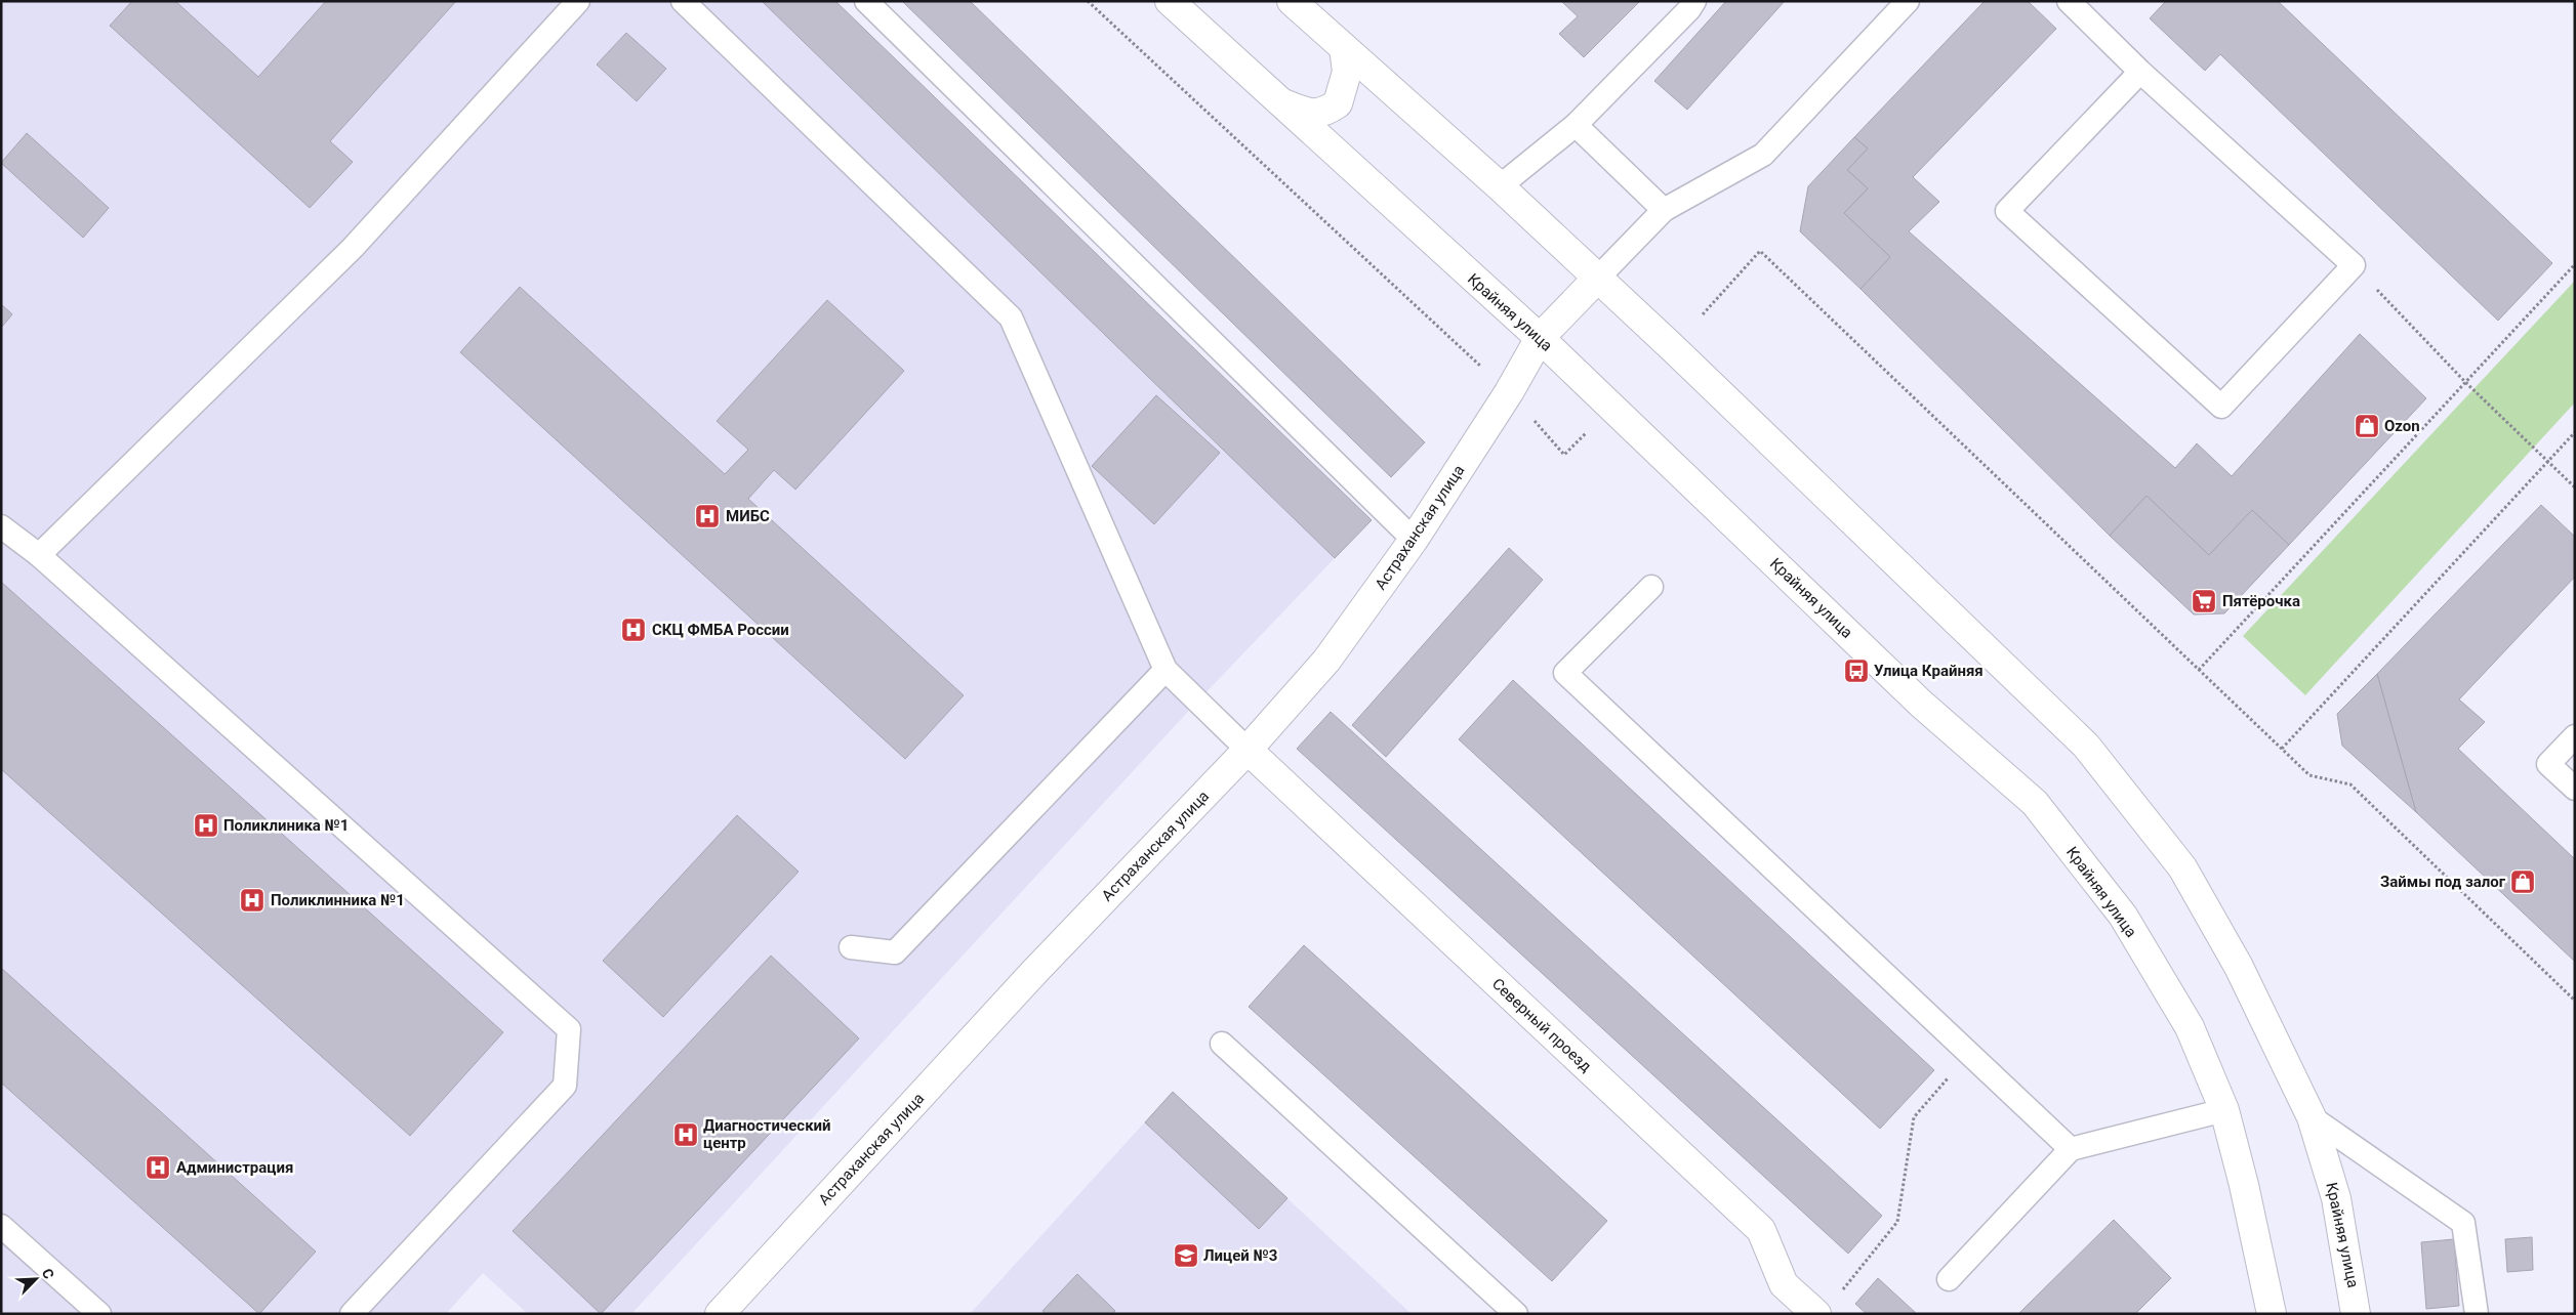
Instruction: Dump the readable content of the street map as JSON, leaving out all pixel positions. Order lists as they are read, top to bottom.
{
  "streets": {
    "main road": ["Крайняя улица", "Астраханская улица", "Северный проезд"]
  },
  "crossings": [
    ["Крайняя улица", "Астраханская улица"],
    ["Астраханская улица", "Северный проезд"]
  ],
  "places": {
    "shop": ["Ozon", "Займы под залог"],
    "hospital": [
      "МИБС",
      "СКЦ ФМБА России",
      "Поликлиника №1",
      "Поликлинника №1",
      "Диагностический центр",
      "Администрация"
    ],
    "supermarket": ["Пятёрочка"],
    "bus stop": ["Улица Крайняя"],
    "school or university": ["Лицей №3"]
  },
  "north": "top right"
}
